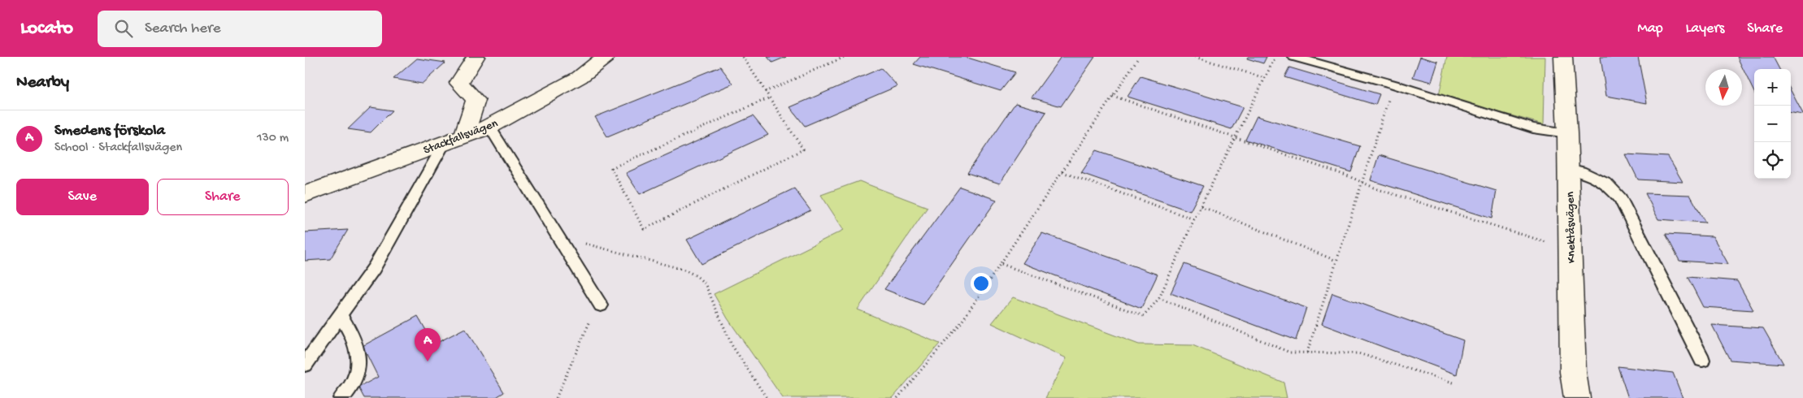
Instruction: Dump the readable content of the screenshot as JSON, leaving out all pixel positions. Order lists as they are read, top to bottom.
{
  "streets": {
    "street": ["Stackfallsvägen", "Knektåsvägen"]
  },
  "north": "bottom",
  "page": {
    "header": "Locato",
    "search": "Search here",
    "nav": ["Map", "Layers", "Share"],
    "heading": "Nearby",
    "map_buttons": ["+", "−"],
    "list": [
      {
        "mark": "A",
        "name": "Smedens förskola",
        "note": "School · Stackfallsvägen",
        "value": "130 m"
      }
    ],
    "buttons": ["Save", "Share"],
    "pins": "A"
  }
}
